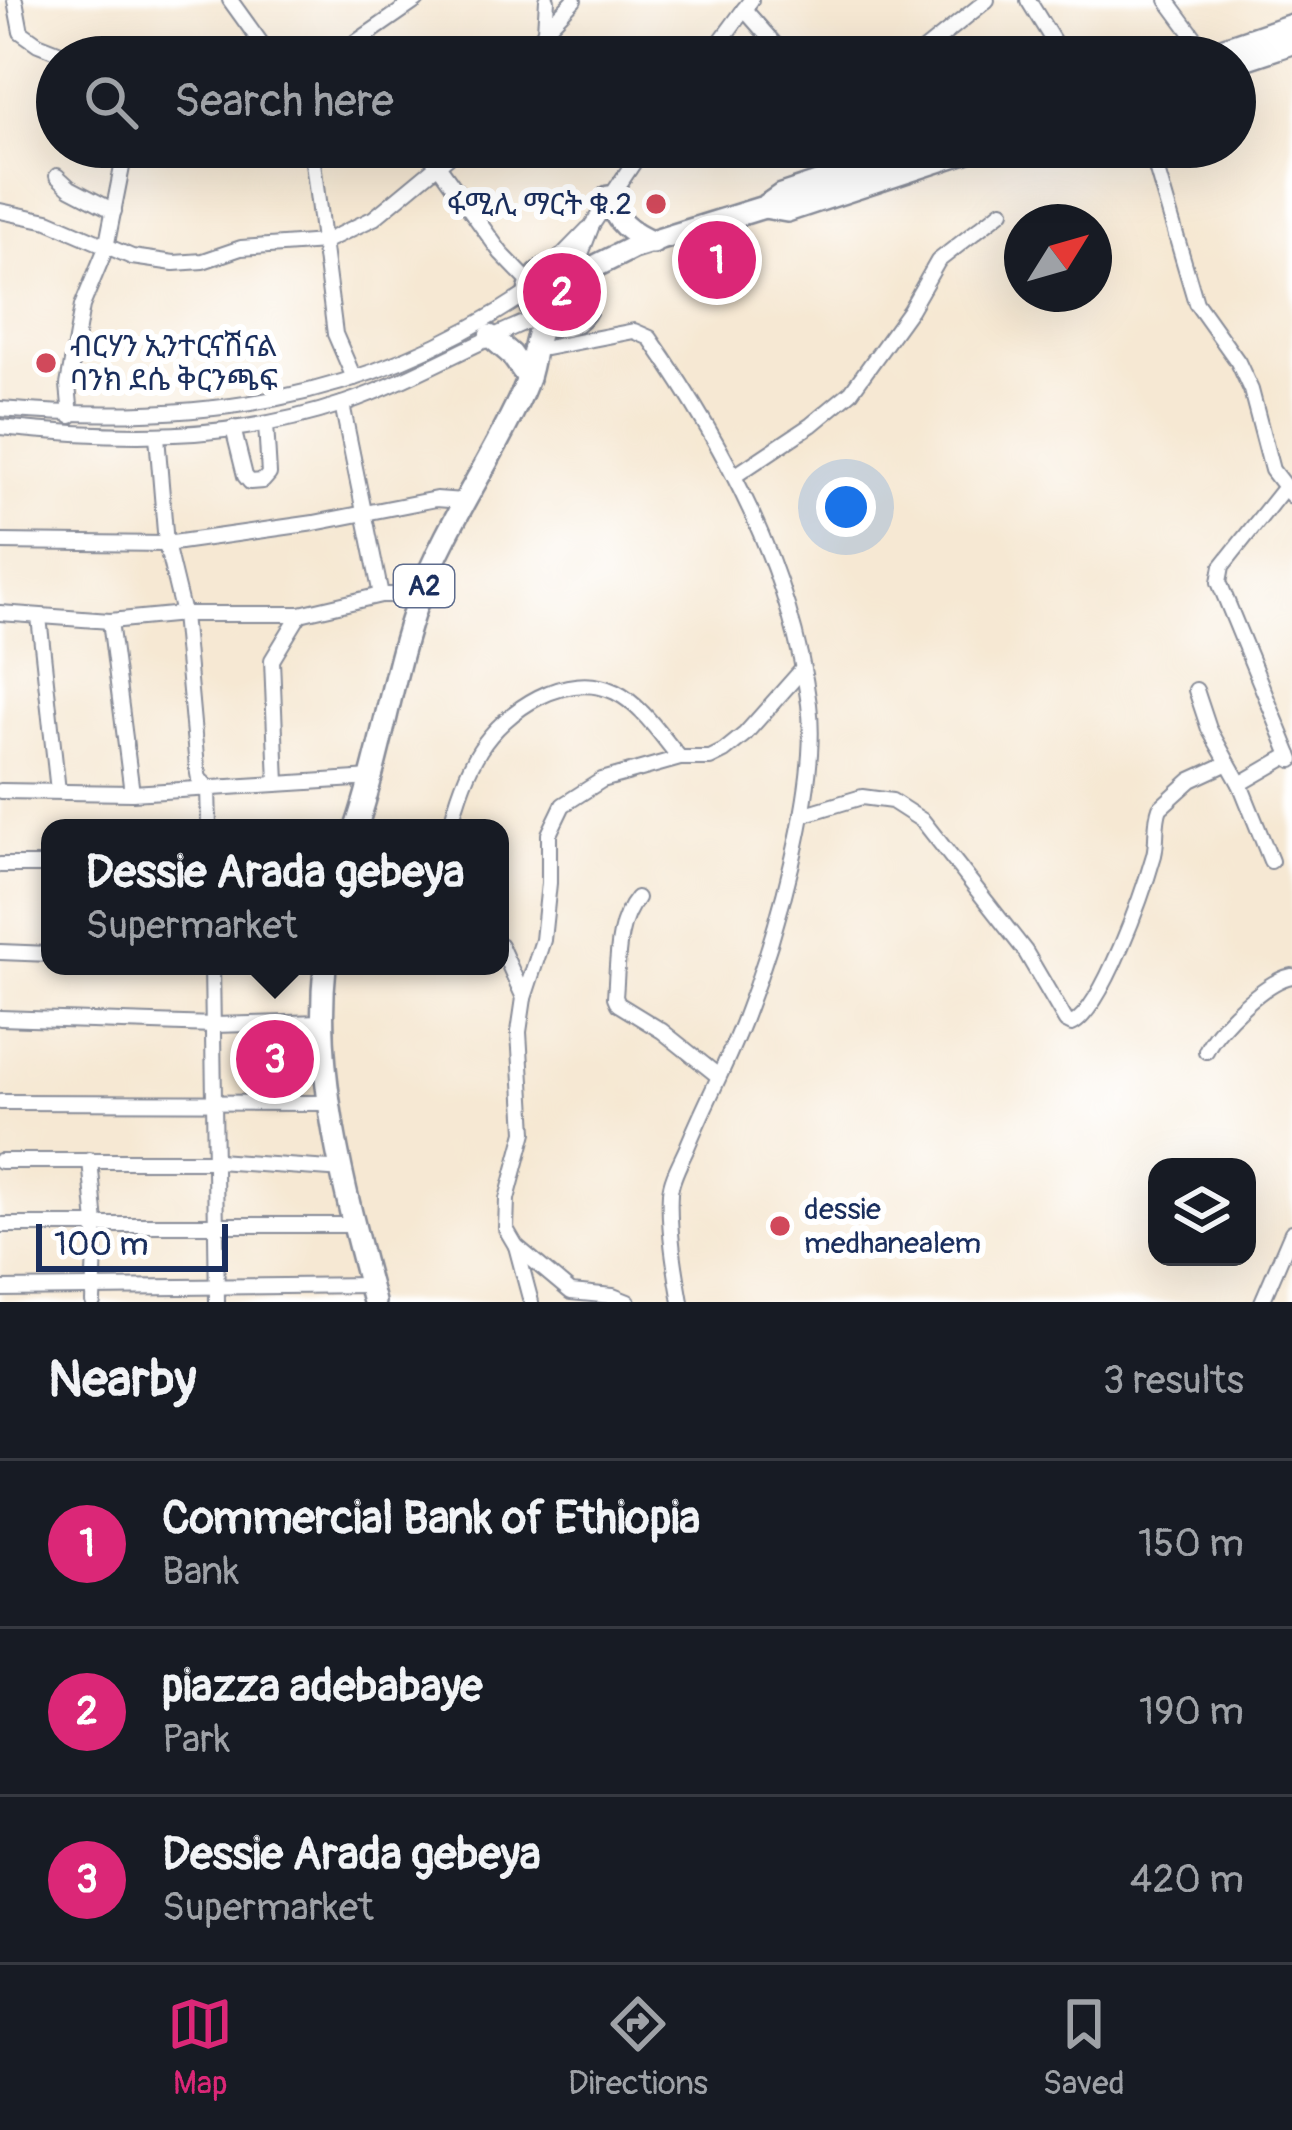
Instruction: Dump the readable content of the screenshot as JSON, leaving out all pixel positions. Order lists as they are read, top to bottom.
{
  "streets": {
    "highway": ["A2"]
  },
  "places": ["ፋሚሊ ማርት ቁ.2", "ብርሃን ኢንተርናሽናል ባንክ ደሴ ቅርንጫፍ", "dessie medhanealem"],
  "scale_bar": "100 m",
  "north": "top right",
  "page": {
    "search": "Search here",
    "pins": ["1", "2", "3"],
    "popup": ["Dessie Arada gebeya", "Supermarket"],
    "scale": "100 m",
    "heading": ["Nearby", "3 results"],
    "list": [
      {
        "mark": "1",
        "name": "Commercial Bank of Ethiopia",
        "note": "Bank",
        "value": "150 m"
      },
      {
        "mark": "2",
        "name": "piazza adebabaye",
        "note": "Park",
        "value": "190 m"
      },
      {
        "mark": "3",
        "name": "Dessie Arada gebeya",
        "note": "Supermarket",
        "value": "420 m"
      }
    ],
    "nav": ["Map", "Directions", "Saved"]
  }
}
